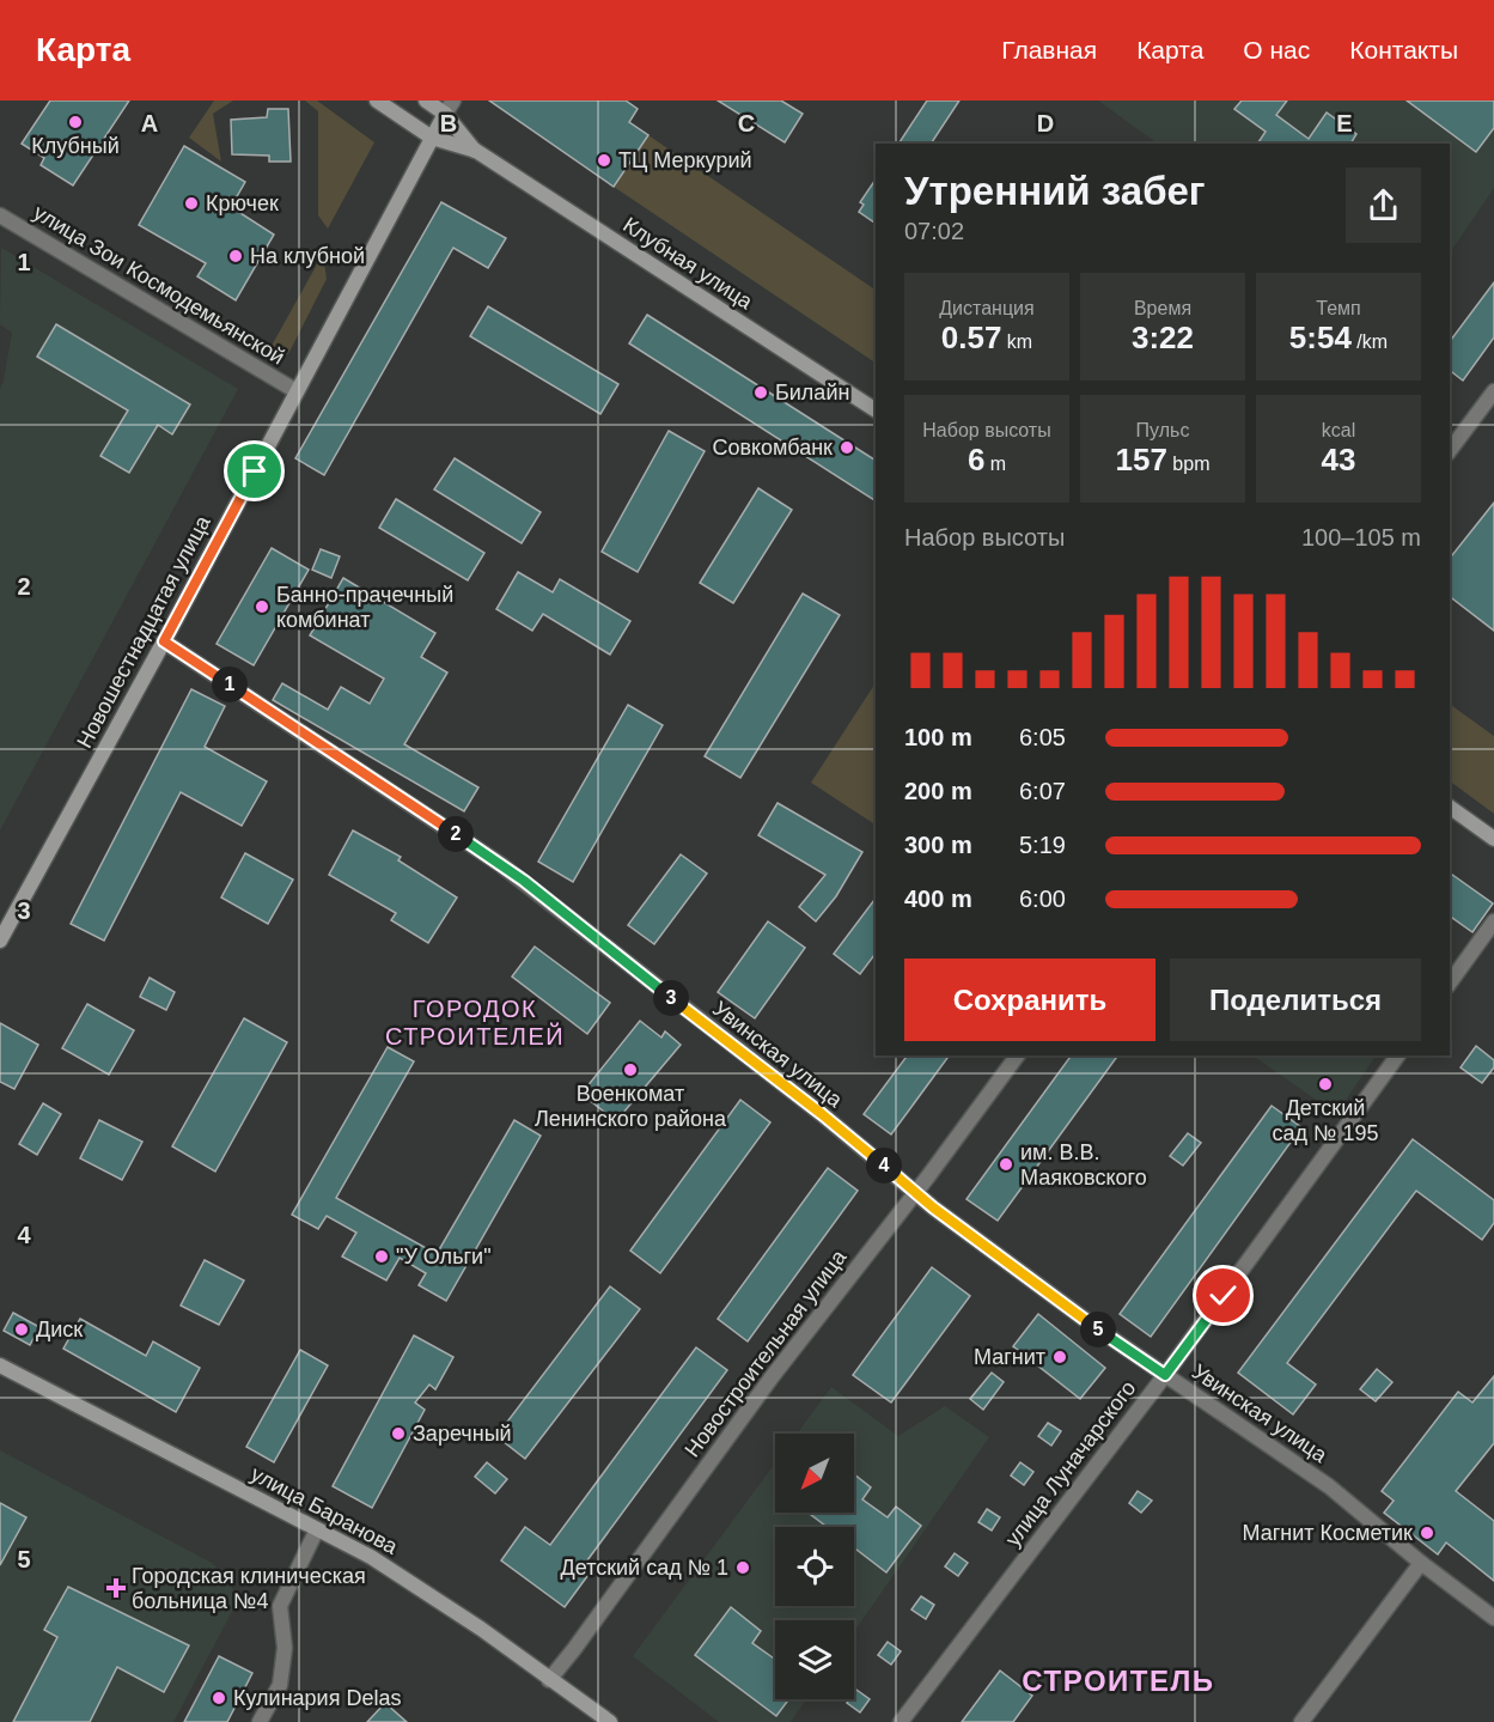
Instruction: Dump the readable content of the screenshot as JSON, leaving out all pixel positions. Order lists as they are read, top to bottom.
{
  "streets": {
    "street": [
      "Клубная улица",
      "улица Зои Космодемьянской",
      "Новошестнадцатая улица",
      "Увинская улица",
      "Новостроительная улица",
      "улица Луначарского",
      "улица Баранова"
    ]
  },
  "crossings": [
    ["Клубная улица", "Новошестнадцатая улица"],
    ["улица Зои Космодемьянской", "Новошестнадцатая улица"],
    ["Новошестнадцатая улица", "Увинская улица"],
    ["Увинская улица", "Новостроительная улица"],
    ["Увинская улица", "улица Луначарского"],
    ["Новостроительная улица", "улица Баранова"]
  ],
  "districts": ["ГОРОДОК СТРОИТЕЛЕЙ", "СТРОИТЕЛЬ"],
  "places": {
    "other": [
      "Клубный",
      "ТЦ Меркурий",
      "Крючек",
      "На клубной",
      "Билайн",
      "Совкомбанк",
      "Банно-прачечный комбинат",
      "Военкомат Ленинского района",
      "Детский сад № 195",
      "им. В.В. Маяковского",
      "\"У Ольги\"",
      "Диск",
      "Магнит",
      "Заречный",
      "Магнит Косметик",
      "Детский сад № 1",
      "Кулинария Delas"
    ],
    "health": ["Городская клиническая больница №4"]
  },
  "north": "bottom left",
  "page": {
    "header": "Карта",
    "nav": [
      "Главная",
      "Карта",
      "О нас",
      "Контакты"
    ],
    "heading": ["Утренний забег", "07:02"],
    "stats": [
      ["Дистанция", "0.57 km"],
      ["Время", "3:22"],
      ["Темп", "5:54 /km"],
      ["Набор высоты", "6 m"],
      ["Пульс", "157 bpm"],
      ["kcal", "43"]
    ],
    "chart": ["Набор высоты", "100–105 m"],
    "pins": [
      "1",
      "2",
      "3",
      "4",
      "5"
    ],
    "list": [
      {
        "name": "100 m",
        "note": "6:05"
      },
      {
        "name": "200 m",
        "note": "6:07"
      },
      {
        "name": "300 m",
        "note": "5:19"
      },
      {
        "name": "400 m",
        "note": "6:00"
      }
    ],
    "buttons": ["Сохранить", "Поделиться"]
  },
  "grid": {
    "columns": [
      "A",
      "B",
      "C",
      "D",
      "E"
    ],
    "rows": [
      "1",
      "2",
      "3",
      "4",
      "5"
    ]
  }
}
